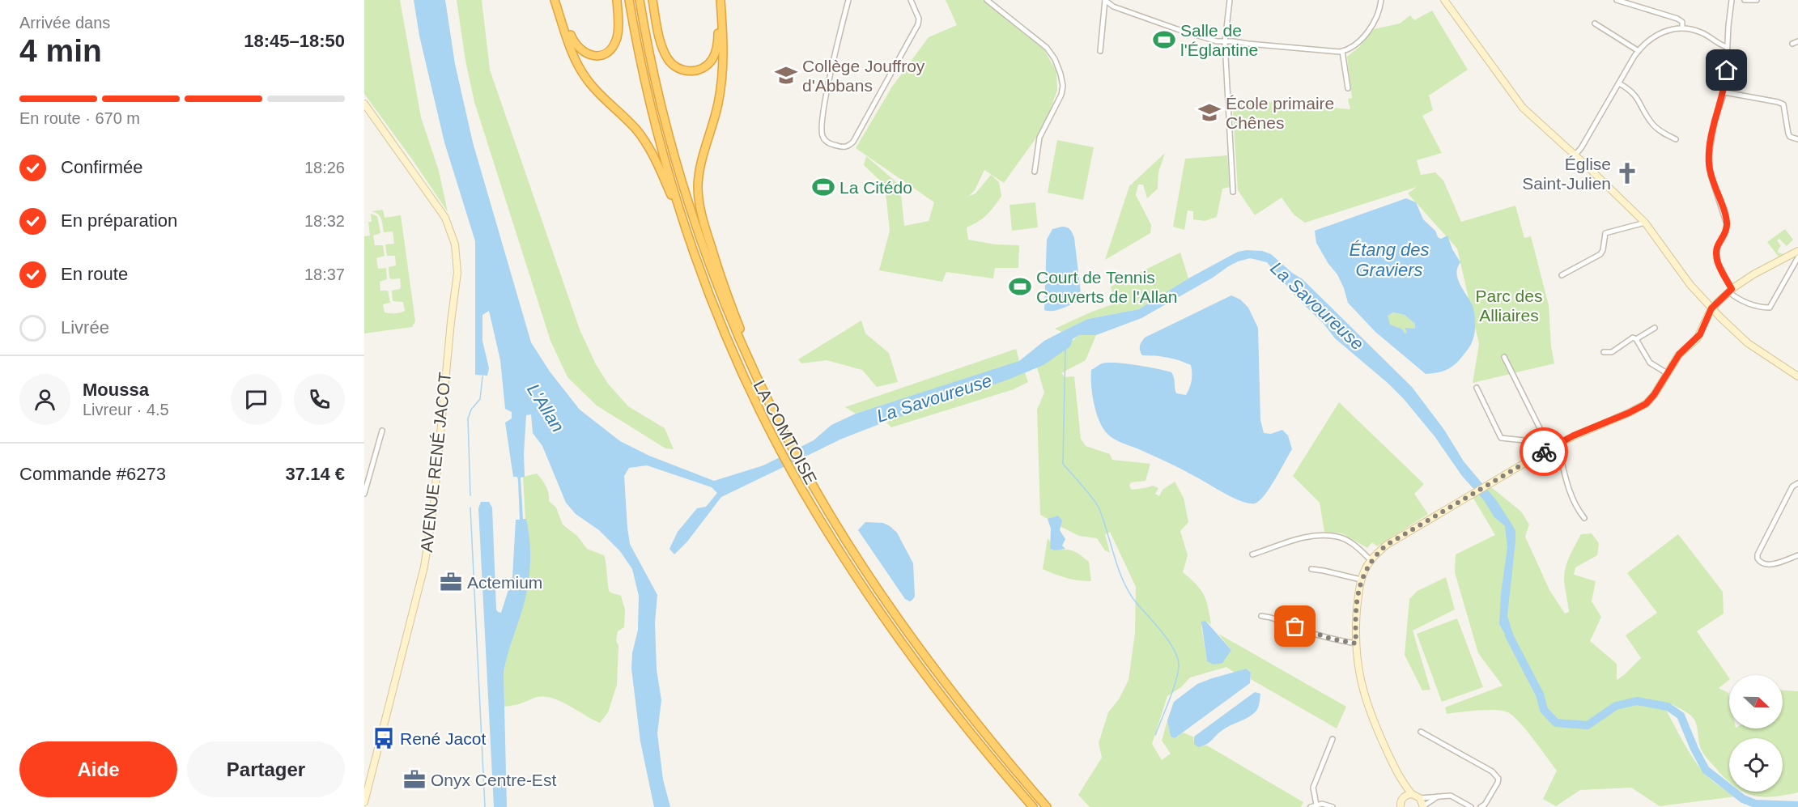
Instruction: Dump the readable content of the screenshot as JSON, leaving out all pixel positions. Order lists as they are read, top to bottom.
{
  "streets": {
    "highway": ["LA COMTOISE"],
    "main road": ["AVENUE RENÉ JACOT"]
  },
  "water": ["Étang des Graviers", "La Savoureuse", "L'Allan"],
  "parks": ["Parc des Alliaires"],
  "places": {
    "sports": ["Salle de l'Églantine", "La Citédo", "Court de Tennis Couverts de l'Allan"],
    "school or university": ["Collège Jouffroy d'Abbans", "École primaire Chênes"],
    "church": ["Église Saint-Julien"],
    "office": ["Actemium", "Onyx Centre-Est"],
    "bus stop": ["René Jacot"]
  },
  "north": "right",
  "page": {
    "heading": ["4 min", "Arrivée dans", "18:45–18:50"],
    "panel": [
      "Moussa",
      "Livreur · 4.5",
      "Commande #6273",
      "37.14 €"
    ],
    "bar": "En route · 670 m",
    "list": [
      ["Confirmée", "18:26"],
      ["En préparation", "18:32"],
      ["En route", "18:37"],
      "Livrée"
    ],
    "buttons": ["Aide", "Partager"]
  }
}
